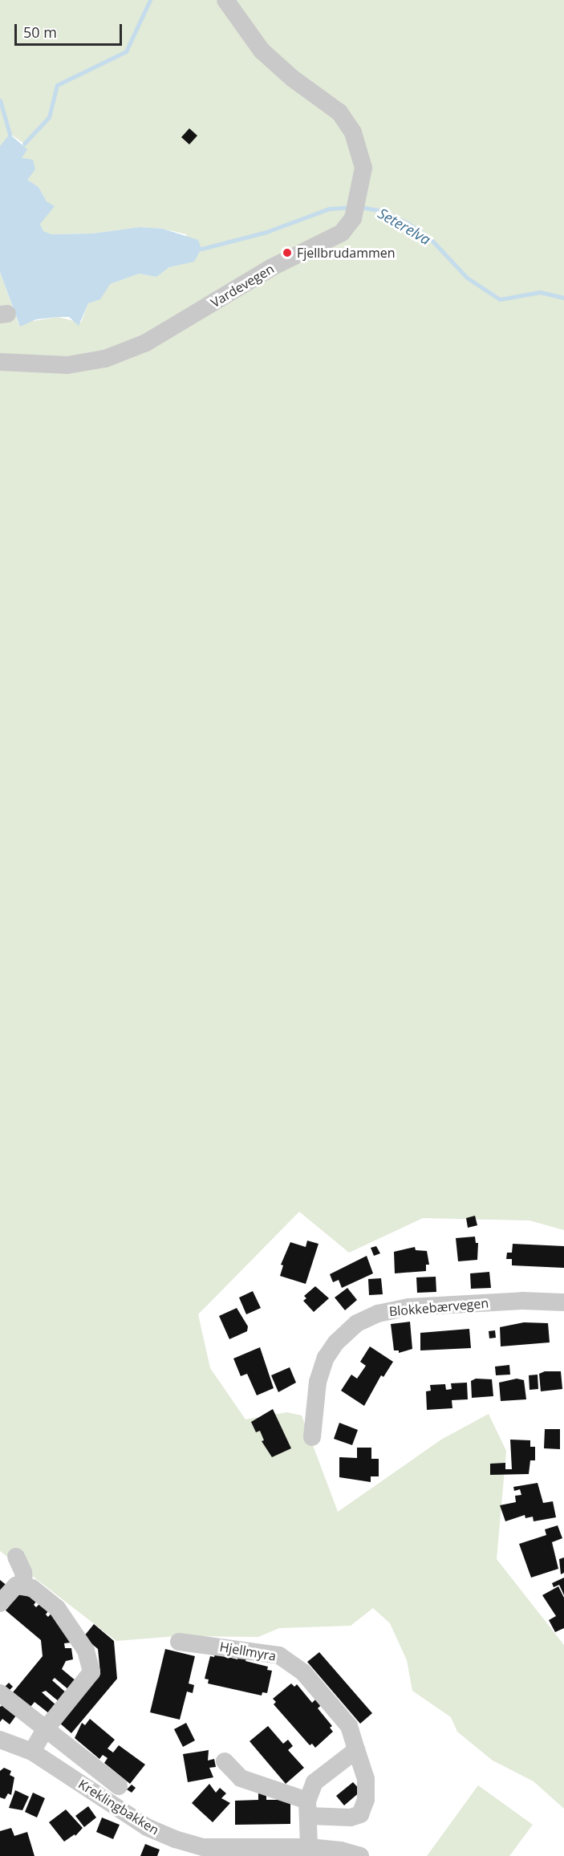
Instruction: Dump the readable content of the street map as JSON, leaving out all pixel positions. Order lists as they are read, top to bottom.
{
  "streets": {
    "street": [
      "Vardevegen",
      "Blokkebærvegen",
      "Hjellmyra",
      "Kreklingbakken"
    ]
  },
  "water": ["Seterelva"],
  "places": ["Fjellbrudammen"],
  "scale_bar": "50 m"
}
